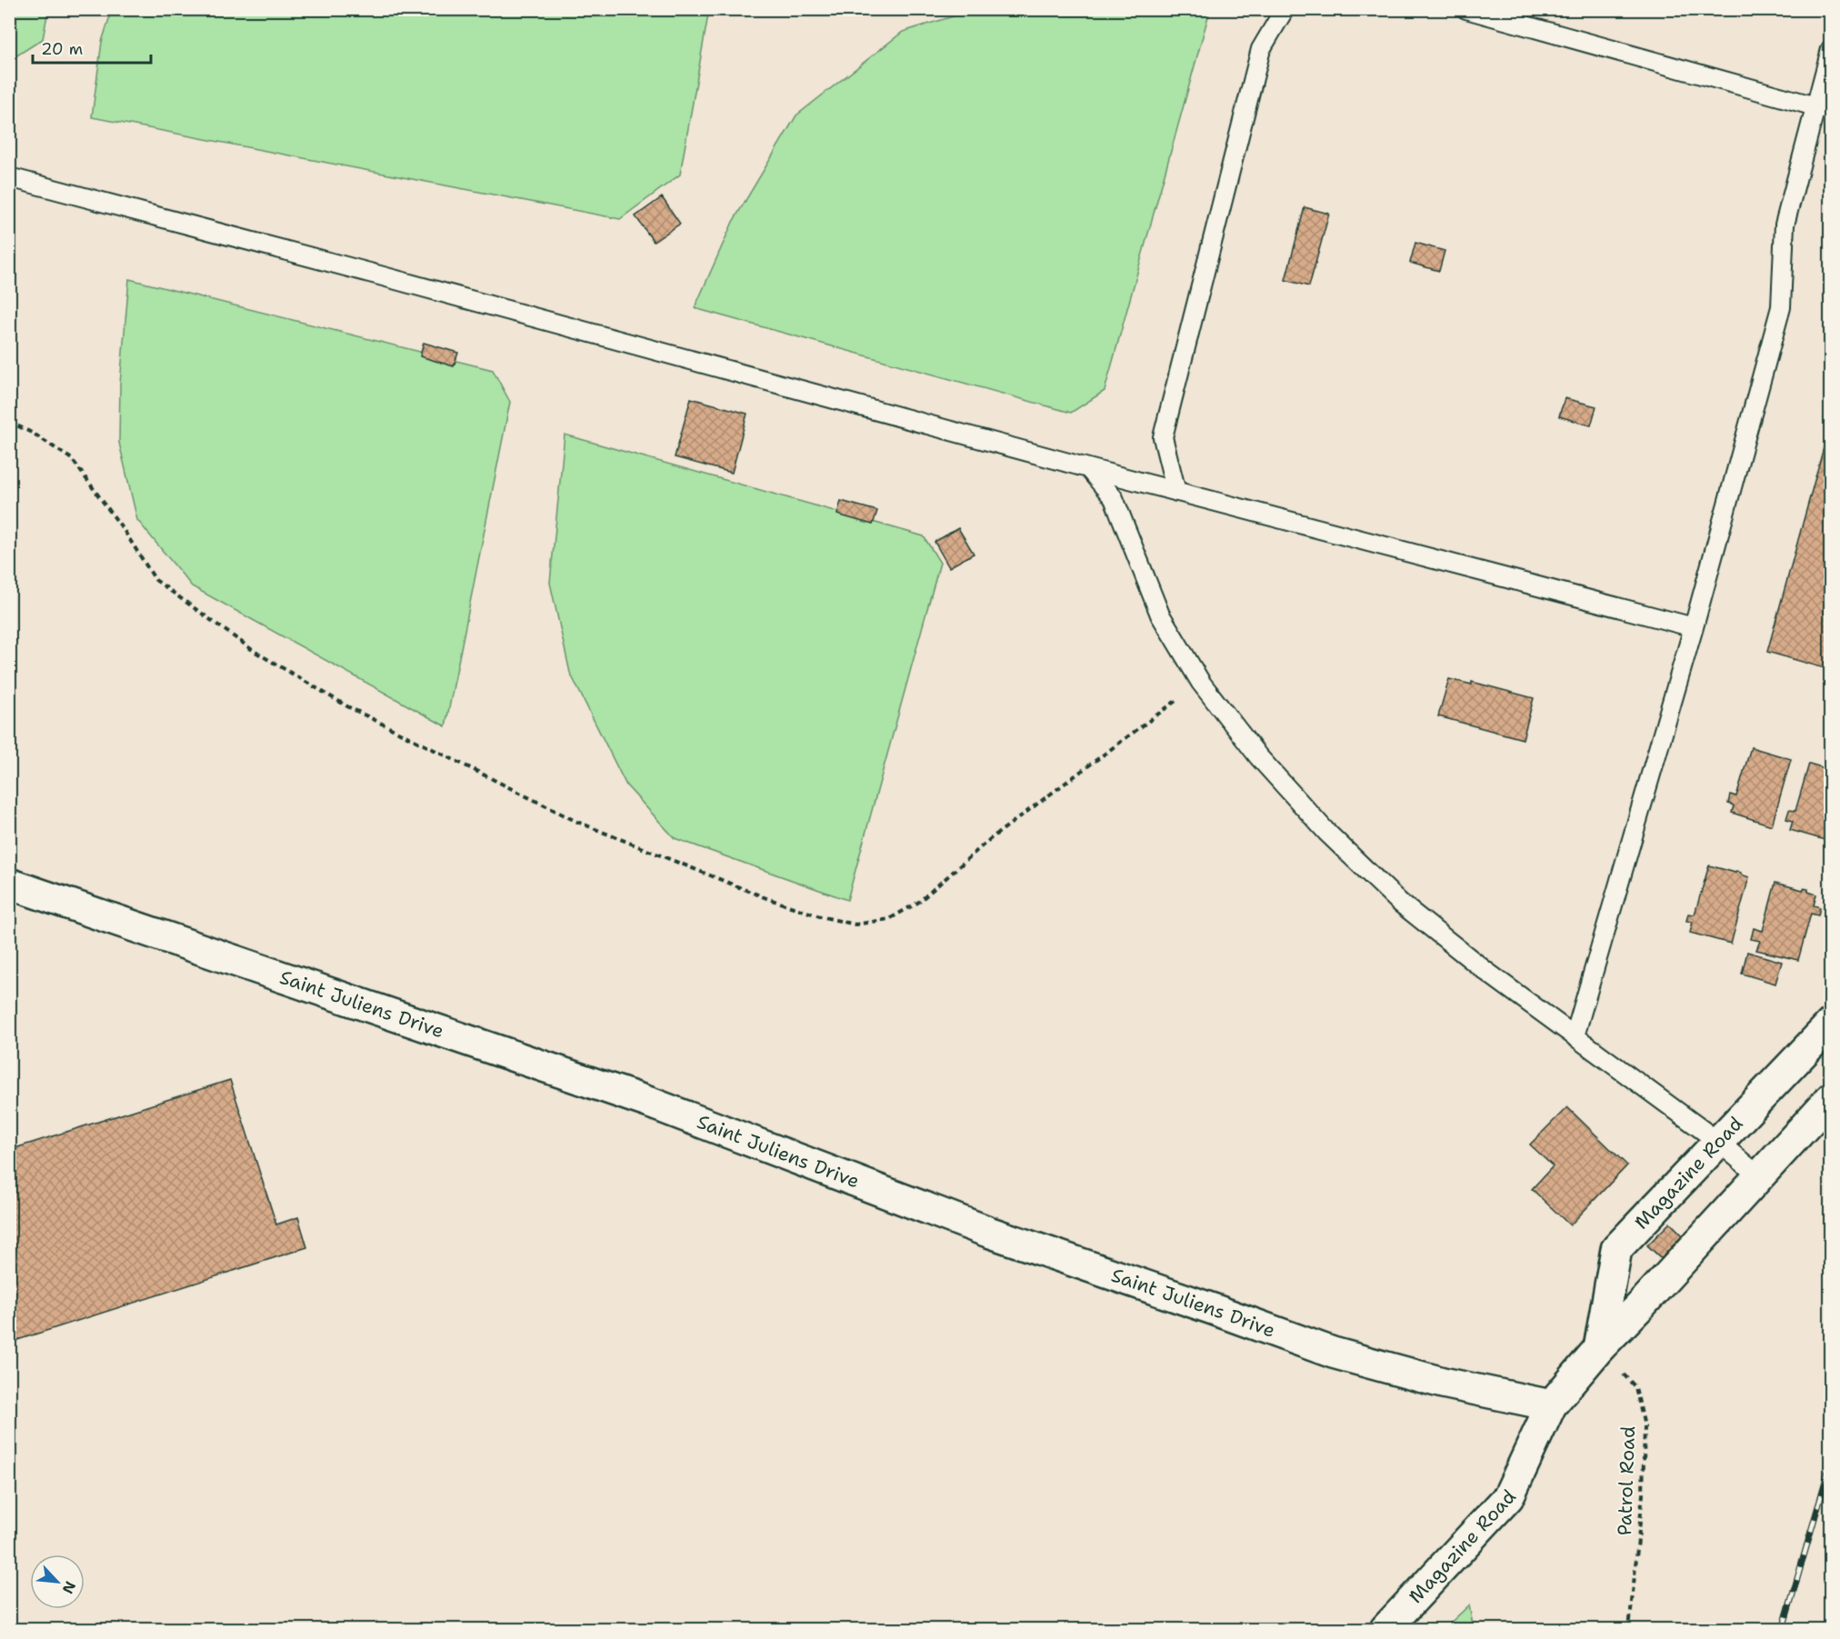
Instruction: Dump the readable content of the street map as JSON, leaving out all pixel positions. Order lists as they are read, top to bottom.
{
  "streets": {
    "street": ["Saint Juliens Drive", "Magazine Road"],
    "path": ["Patrol Road"]
  },
  "crossings": [
    ["Saint Juliens Drive", "Magazine Road"],
    ["Magazine Road", "Patrol Road"]
  ],
  "scale_bar": "20 m",
  "north": "bottom right"
}
